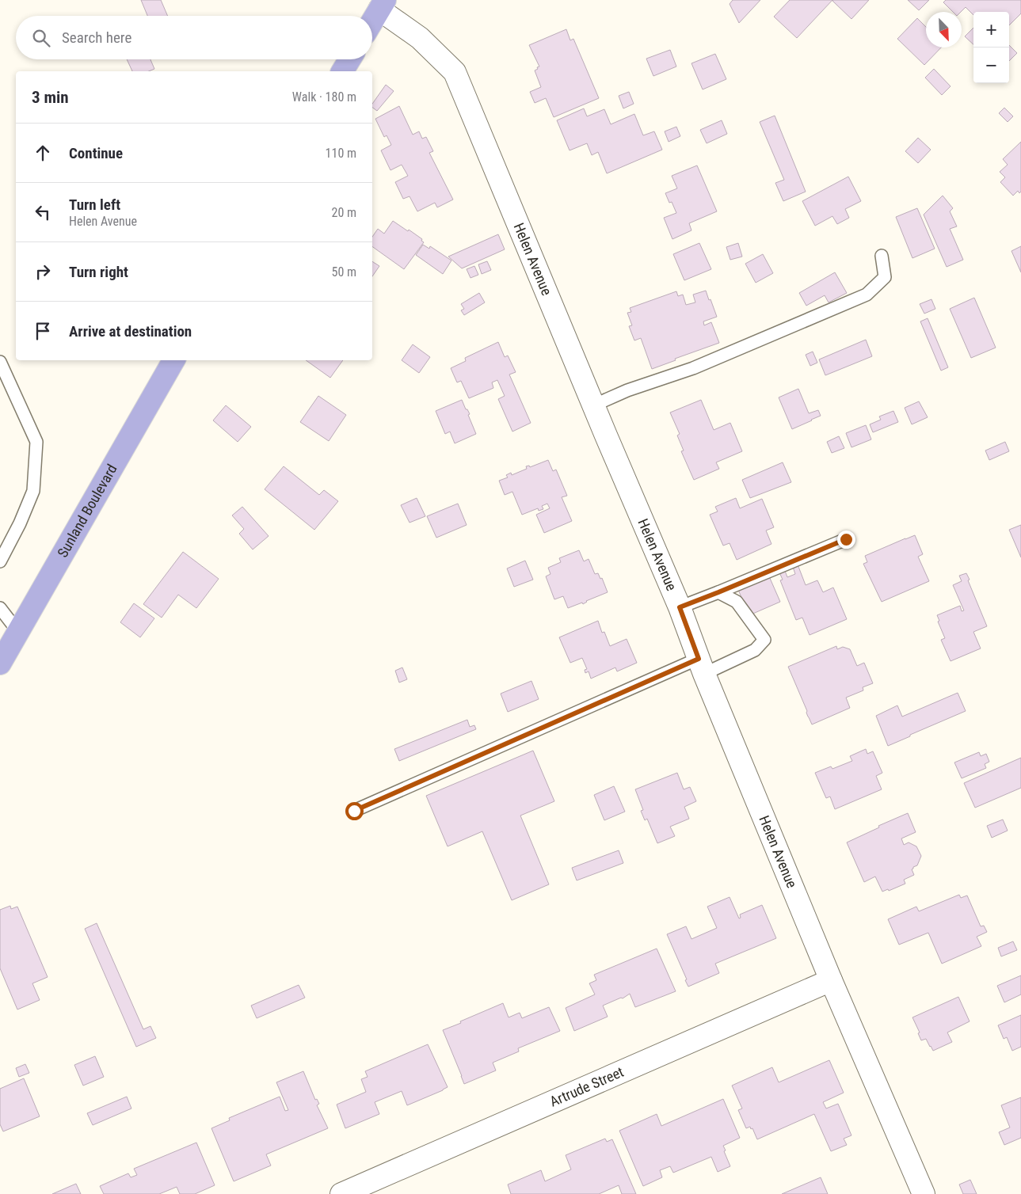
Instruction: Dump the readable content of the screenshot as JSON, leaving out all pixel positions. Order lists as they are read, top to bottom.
{
  "streets": {
    "main road": ["Sunland Boulevard"],
    "street": ["Helen Avenue", "Artrude Street"]
  },
  "crossings": [
    ["Helen Avenue", "Artrude Street"]
  ],
  "north": "bottom right",
  "page": {
    "map_buttons": ["+", "−"],
    "search": "Search here",
    "heading": ["3 min", "Walk · 180 m"],
    "list": [
      ["Continue", "110 m"],
      ["Turn left", "Helen Avenue", "20 m"],
      ["Turn right", "50 m"],
      "Arrive at destination"
    ]
  }
}
